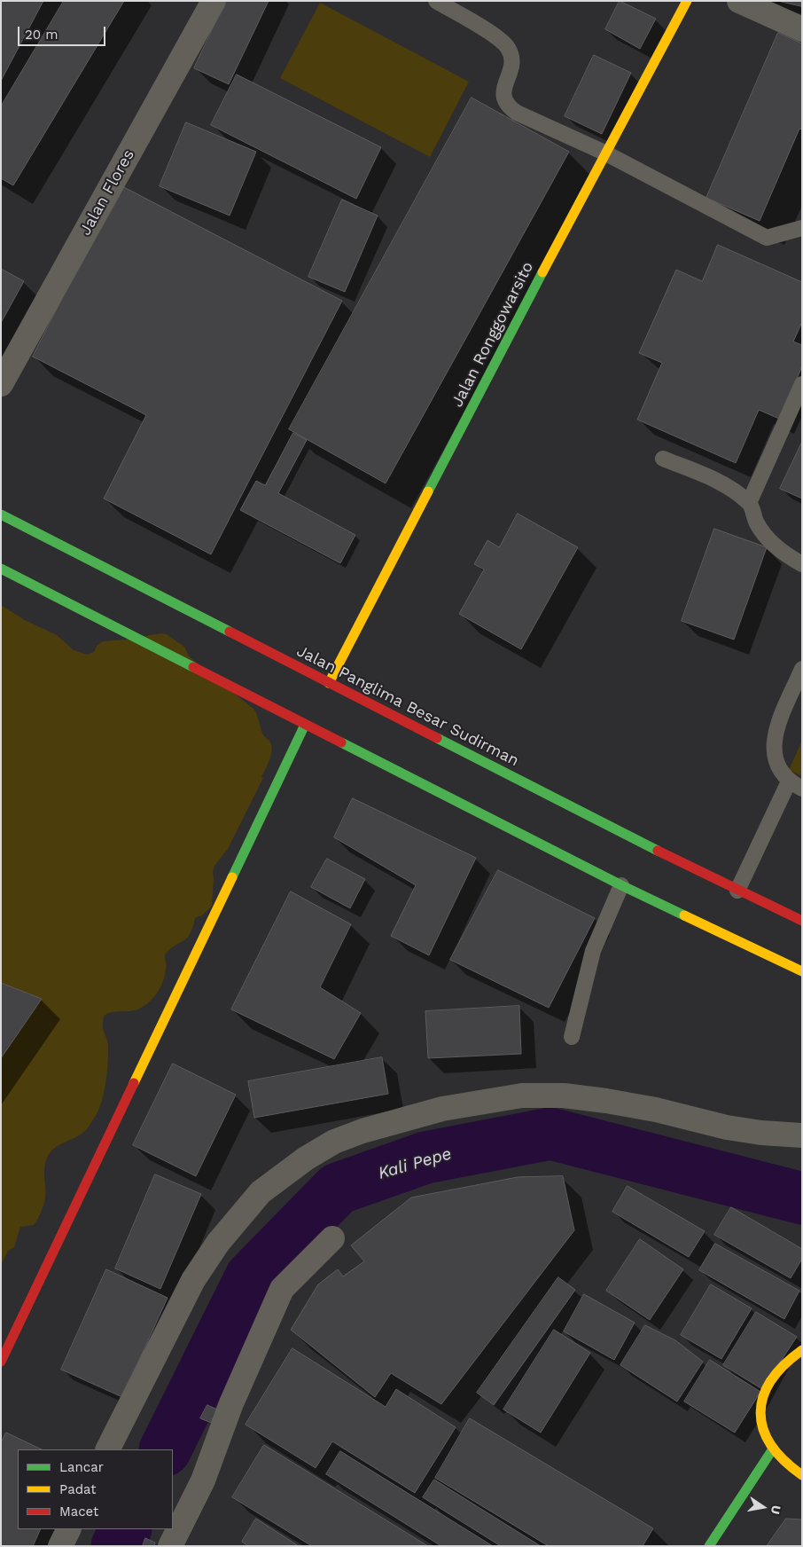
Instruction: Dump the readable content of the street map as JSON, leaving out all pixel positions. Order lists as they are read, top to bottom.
{
  "streets": {
    "main road": ["Jalan Ronggowarsito", "Jalan Panglima Besar Sudirman"],
    "street": ["Jalan Flores"]
  },
  "crossings": [
    ["Jalan Ronggowarsito", "Jalan Panglima Besar Sudirman"]
  ],
  "water": ["Kali Pepe"],
  "legend": ["Lancar", "Padat", "Macet"],
  "scale_bar": "20 m",
  "north": "right"
}
